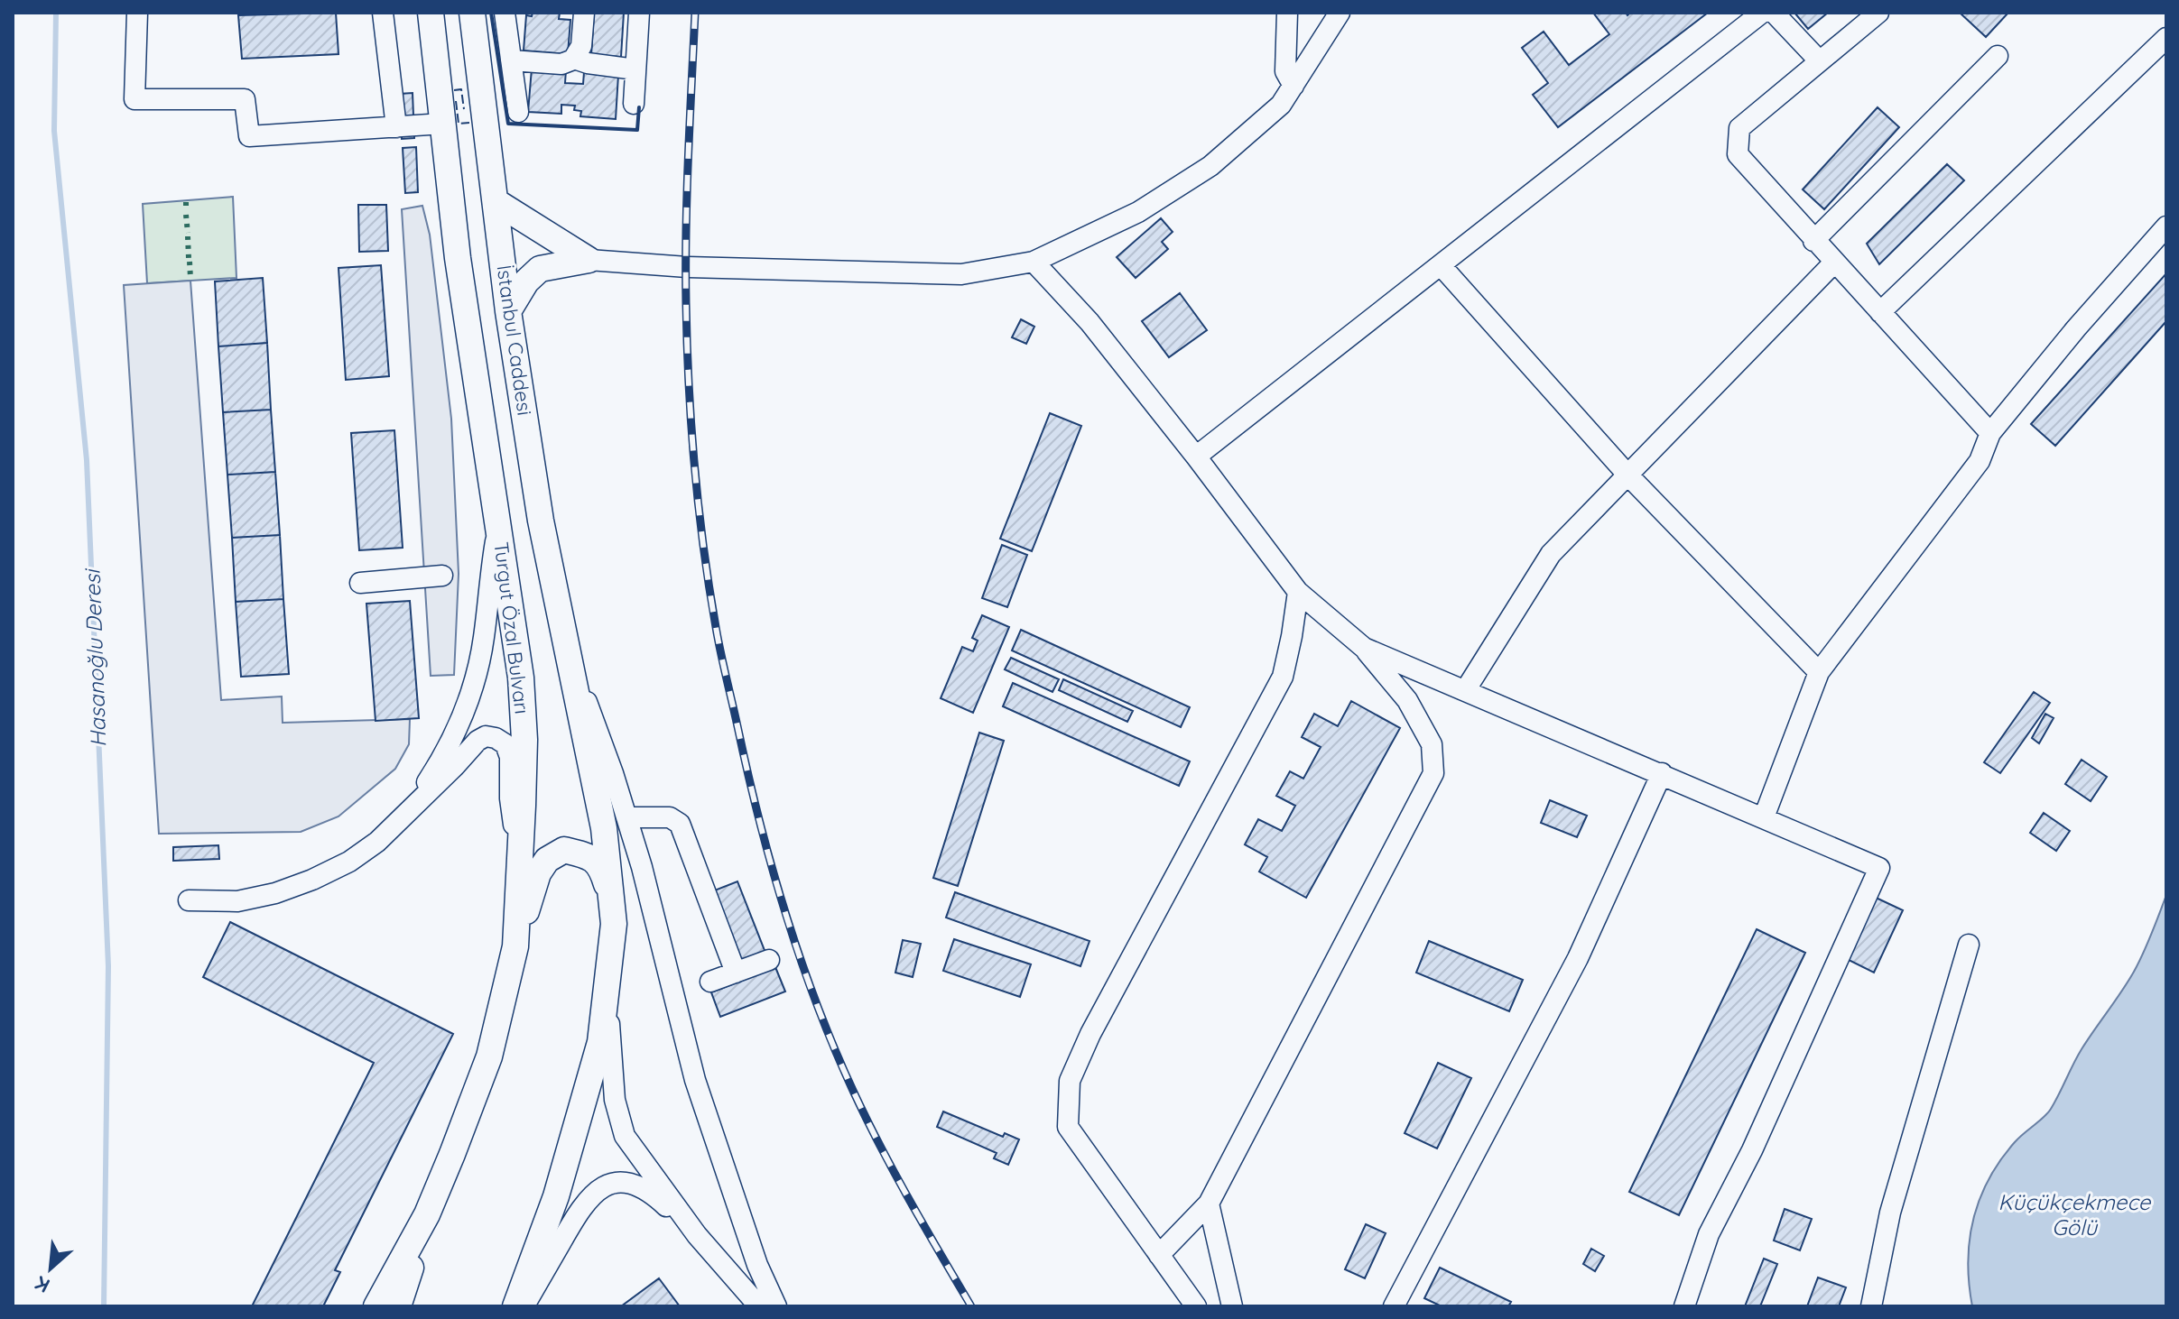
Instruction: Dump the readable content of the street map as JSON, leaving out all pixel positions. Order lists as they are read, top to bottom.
{
  "streets": {
    "main road": ["İstanbul Caddesi", "Turgut Özal Bulvarı"]
  },
  "water": ["Hasanoğlu Deresi", "Küçükçekmece Gölü"],
  "north": "bottom left"
}
